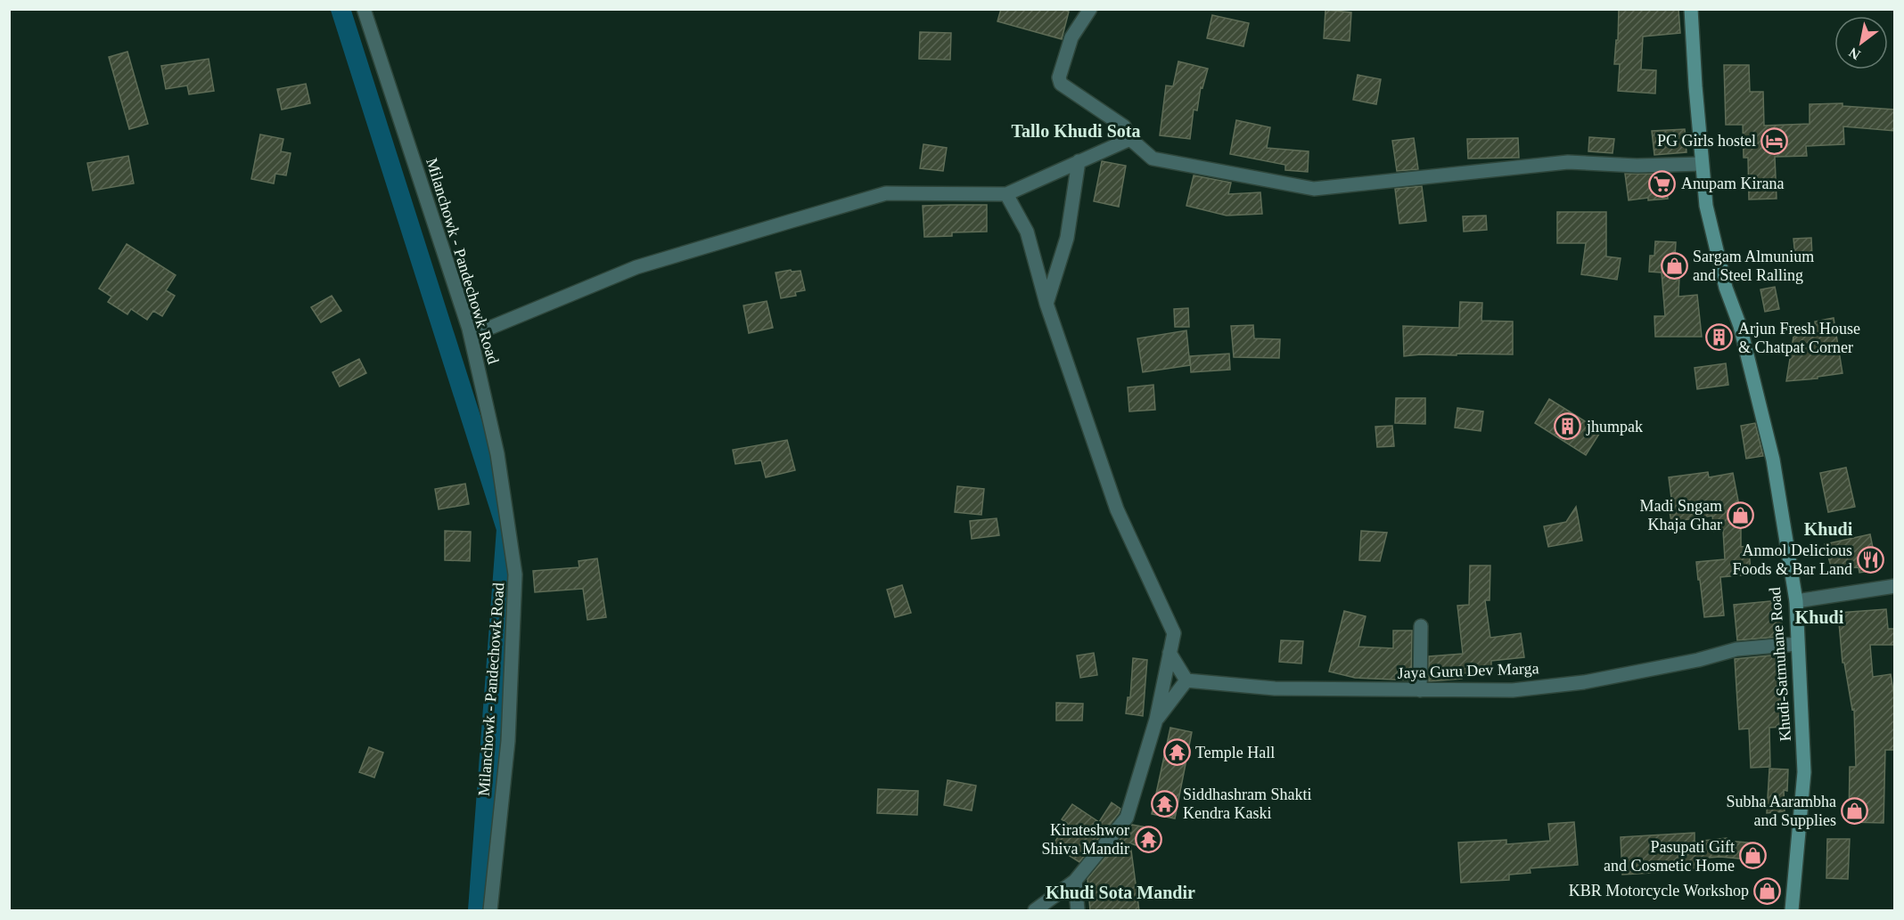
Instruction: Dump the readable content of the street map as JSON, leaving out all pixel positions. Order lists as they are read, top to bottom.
{
  "streets": {
    "main road": ["Khudi-Satmuhane Road"],
    "street": ["Milanchowk - Pandechowk Road", "Jaya Guru Dev Marga"]
  },
  "crossings": [
    ["Khudi-Satmuhane Road", "Jaya Guru Dev Marga"]
  ],
  "districts": [
    "Tallo Khudi Sota",
    "Khudi",
    "Khudi",
    "Khudi Sota Mandir"
  ],
  "places": {
    "hotel": ["PG Girls hostel"],
    "supermarket": ["Anupam Kirana"],
    "shop": [
      "Sargam Almunium and Steel Ralling",
      "Madi Sngam Khaja Ghar",
      "Subha Aarambha and Supplies",
      "Pasupati Gift and Cosmetic Home",
      "KBR Motorcycle Workshop"
    ],
    "building": ["Arjun Fresh House & Chatpat Corner", "jhumpak"],
    "restaurant": ["Anmol Delicious Foods & Bar Land"],
    "temple": ["Temple Hall", "Siddhashram Shakti Kendra Kaski", "Kirateshwor Shiva Mandir"]
  },
  "north": "bottom left"
}
